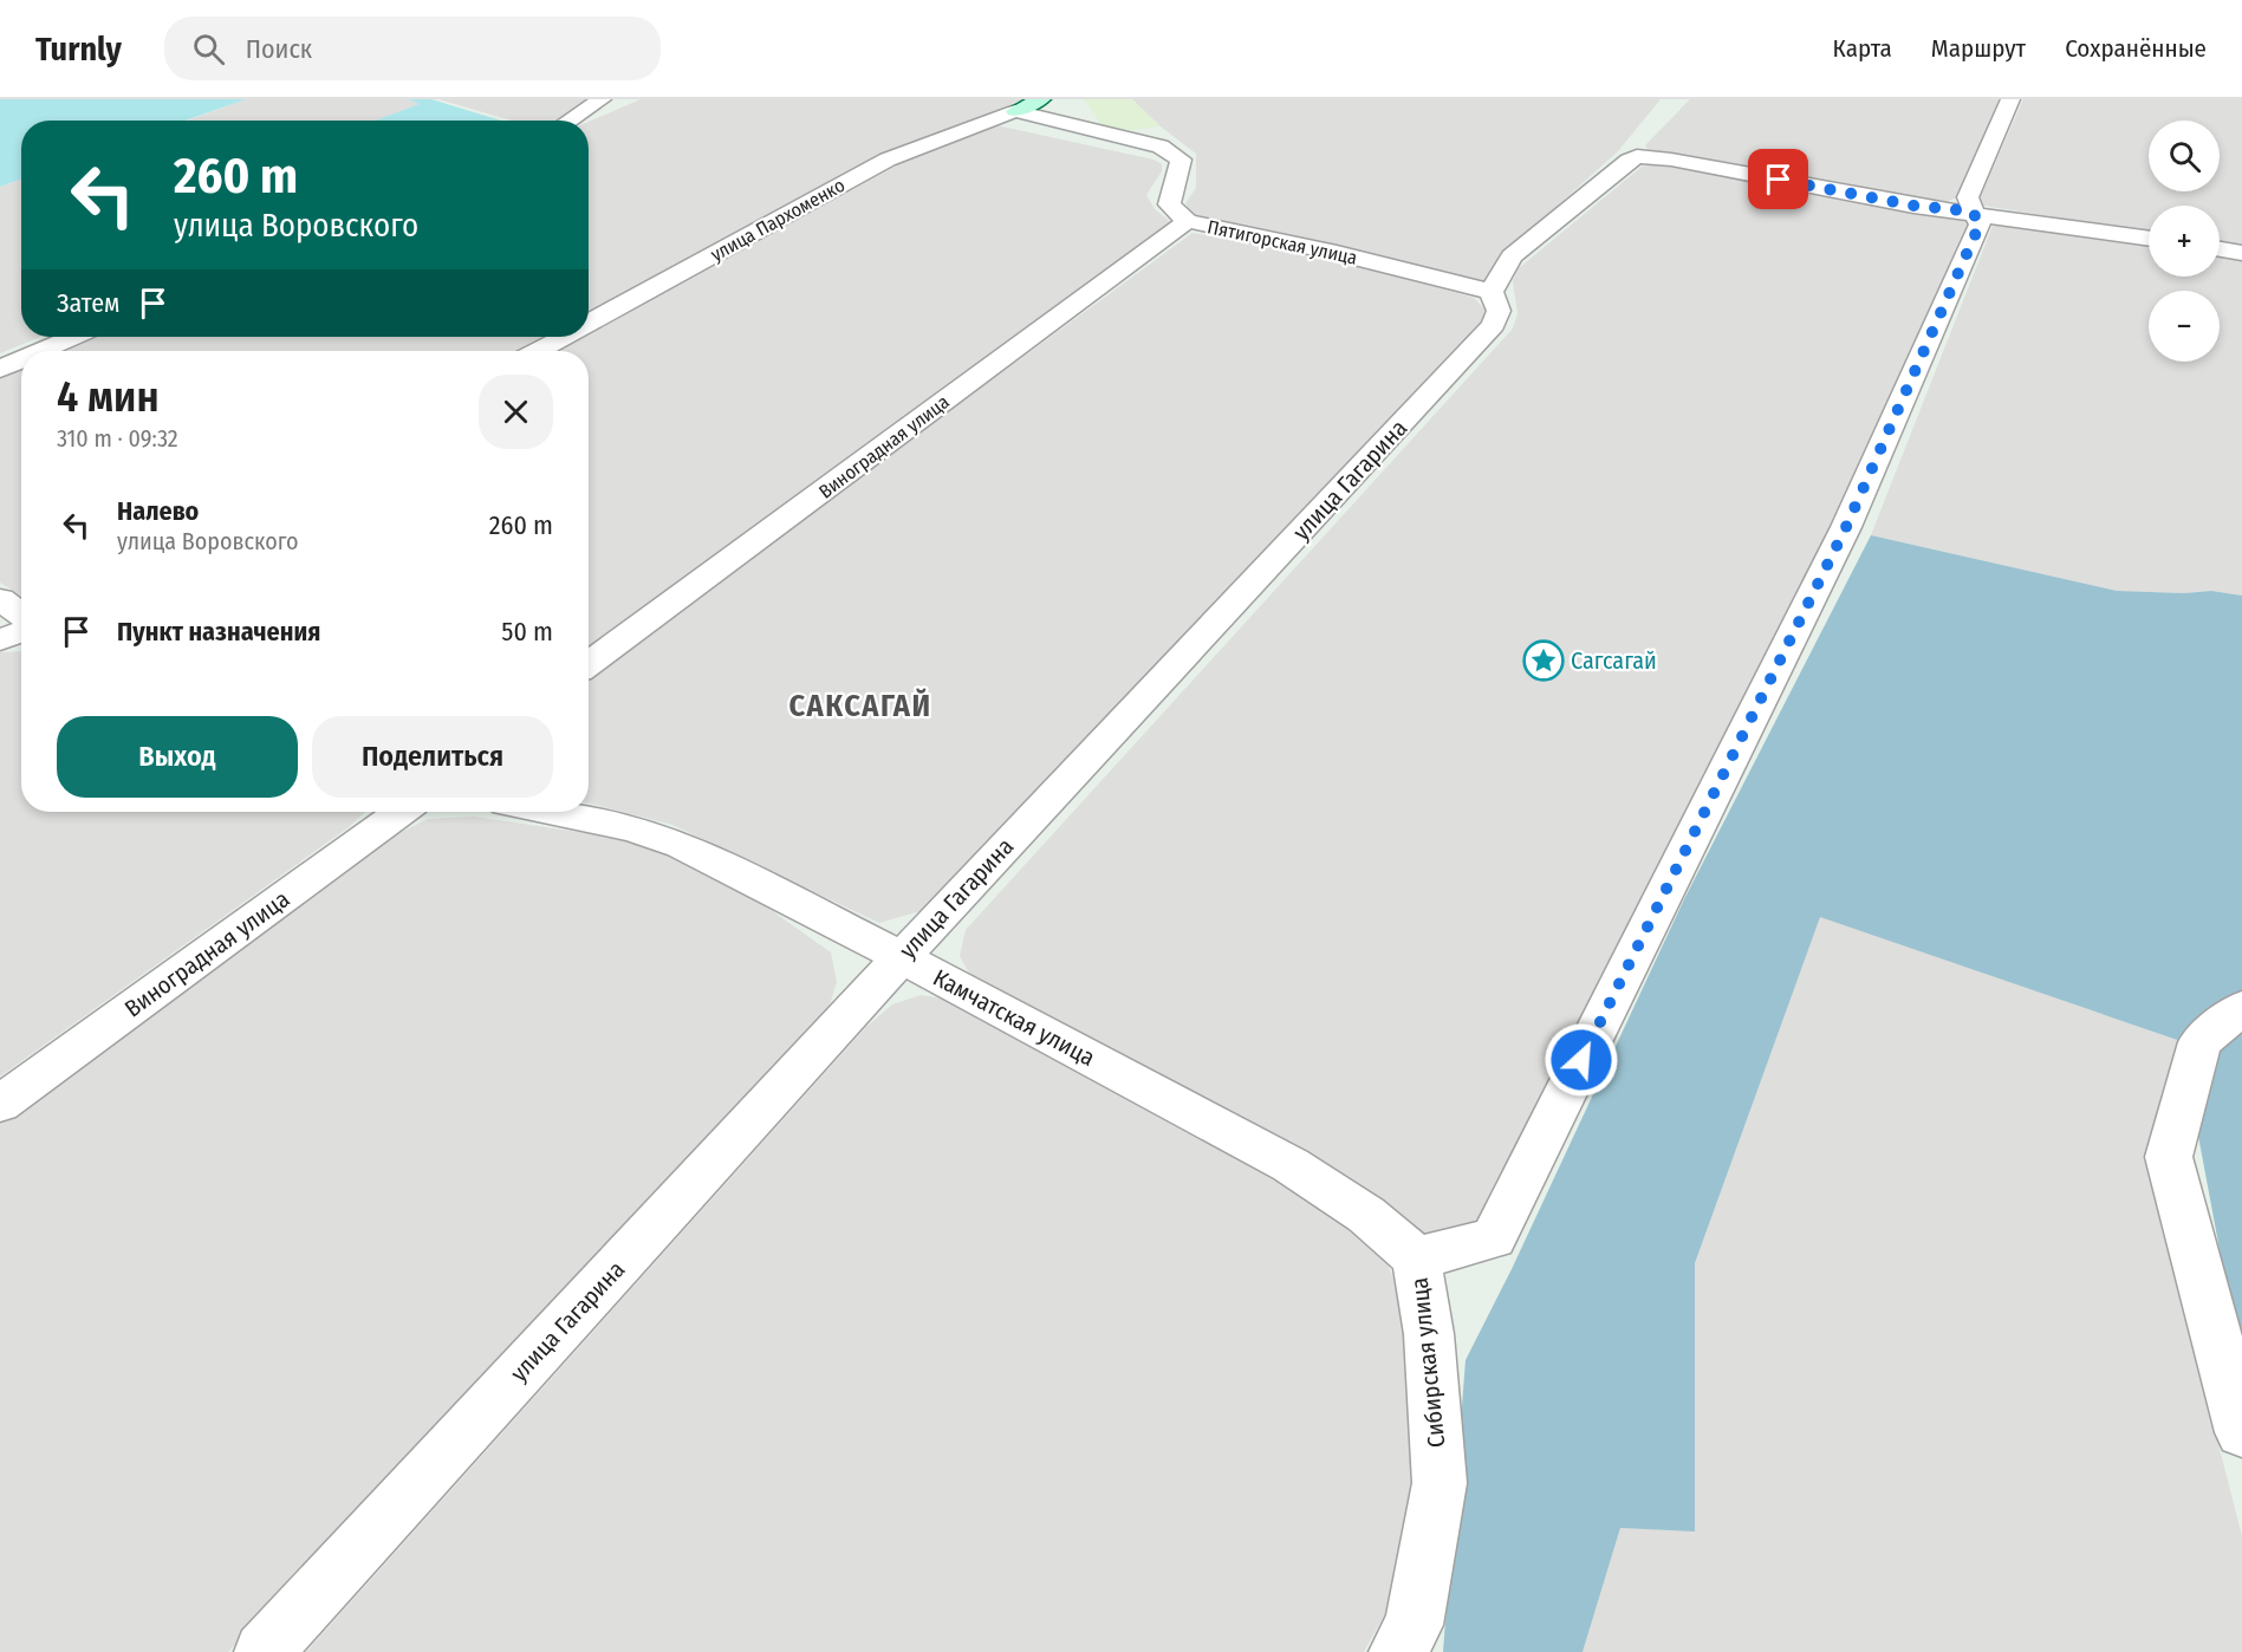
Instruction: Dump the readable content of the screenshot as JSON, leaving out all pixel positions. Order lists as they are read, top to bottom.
{
  "streets": {
    "street": [
      "улица Пархоменко",
      "Пятигорская улица",
      "Виноградная улица",
      "улица Гагарина",
      "Камчатская улица",
      "Сибирская улица"
    ]
  },
  "crossings": [
    ["улица Пархоменко", "Пятигорская улица"],
    ["Пятигорская улица", "Виноградная улица"],
    ["Пятигорская улица", "улица Гагарина"],
    ["улица Гагарина", "Камчатская улица"],
    ["Камчатская улица", "Сибирская улица"]
  ],
  "districts": ["САКСАГАЙ"],
  "places": {
    "place": ["Сагсагай"]
  },
  "page": {
    "header": "Turnly",
    "search": "Поиск",
    "nav": ["Карта", "Маршрут", "Сохранённые"],
    "map_buttons": ["+", "−"],
    "turn": ["260 m", "улица Воровского"],
    "then": "Затем",
    "heading": ["4 мин", "310 m · 09:32"],
    "list": [
      {
        "name": "Налево",
        "note": "улица Воровского",
        "value": "260 m"
      },
      {
        "name": "Пункт назначения",
        "value": "50 m"
      }
    ],
    "buttons": ["Выход", "Поделиться"]
  }
}
